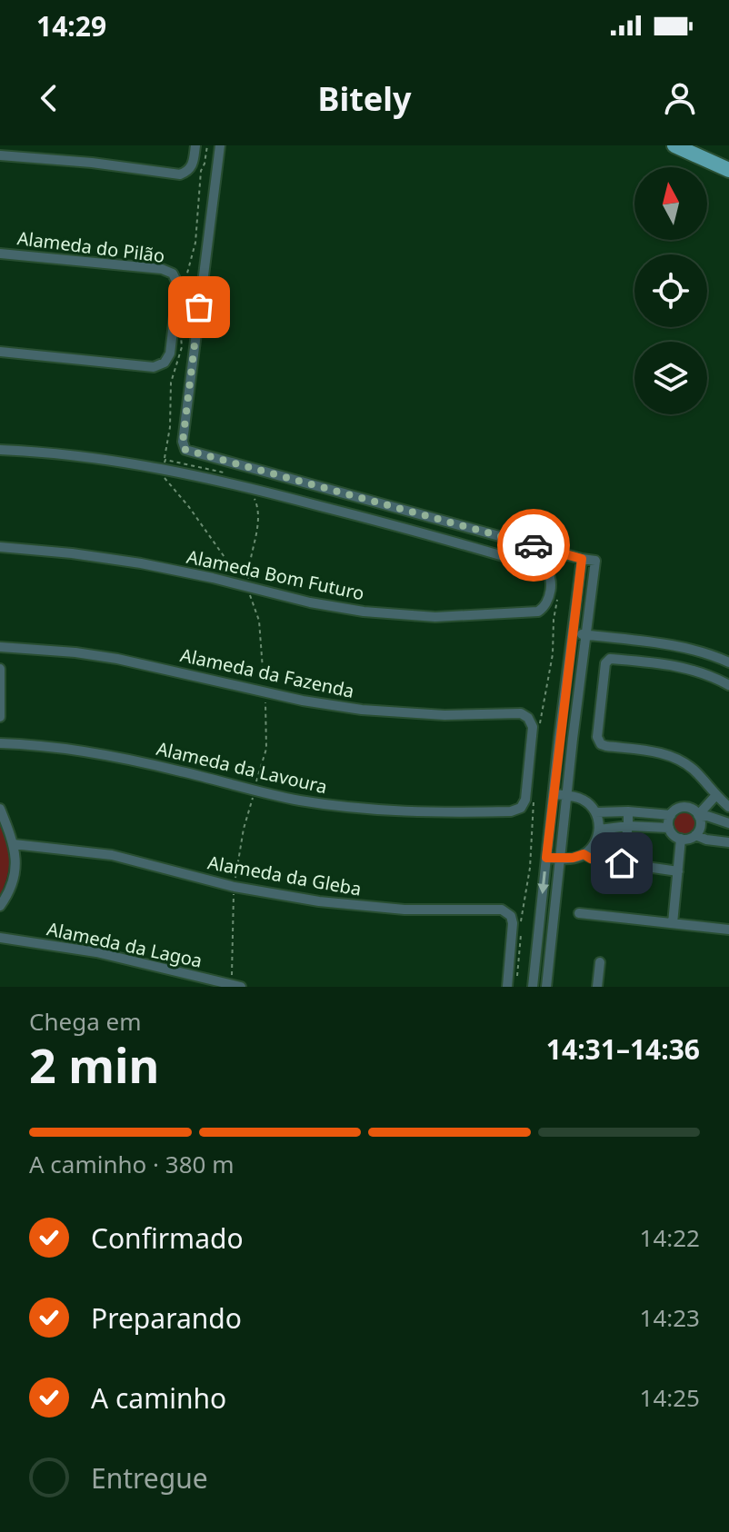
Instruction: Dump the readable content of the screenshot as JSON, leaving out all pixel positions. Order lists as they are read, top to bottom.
{
  "streets": {
    "street": [
      "Alameda do Pilão",
      "Alameda Bom Futuro",
      "Alameda da Fazenda",
      "Alameda da Lavoura",
      "Alameda da Gleba",
      "Alameda da Lagoa"
    ]
  },
  "crossings": [
    ["Alameda da Fazenda", "Alameda da Lavoura"]
  ],
  "north": "top",
  "page": {
    "status": "14:29",
    "header": "Bitely",
    "heading": ["2 min", "Chega em", "14:31–14:36"],
    "bar": "A caminho · 380 m",
    "list": [
      ["Confirmado", "14:22"],
      ["Preparando", "14:23"],
      ["A caminho", "14:25"],
      "Entregue"
    ]
  }
}
